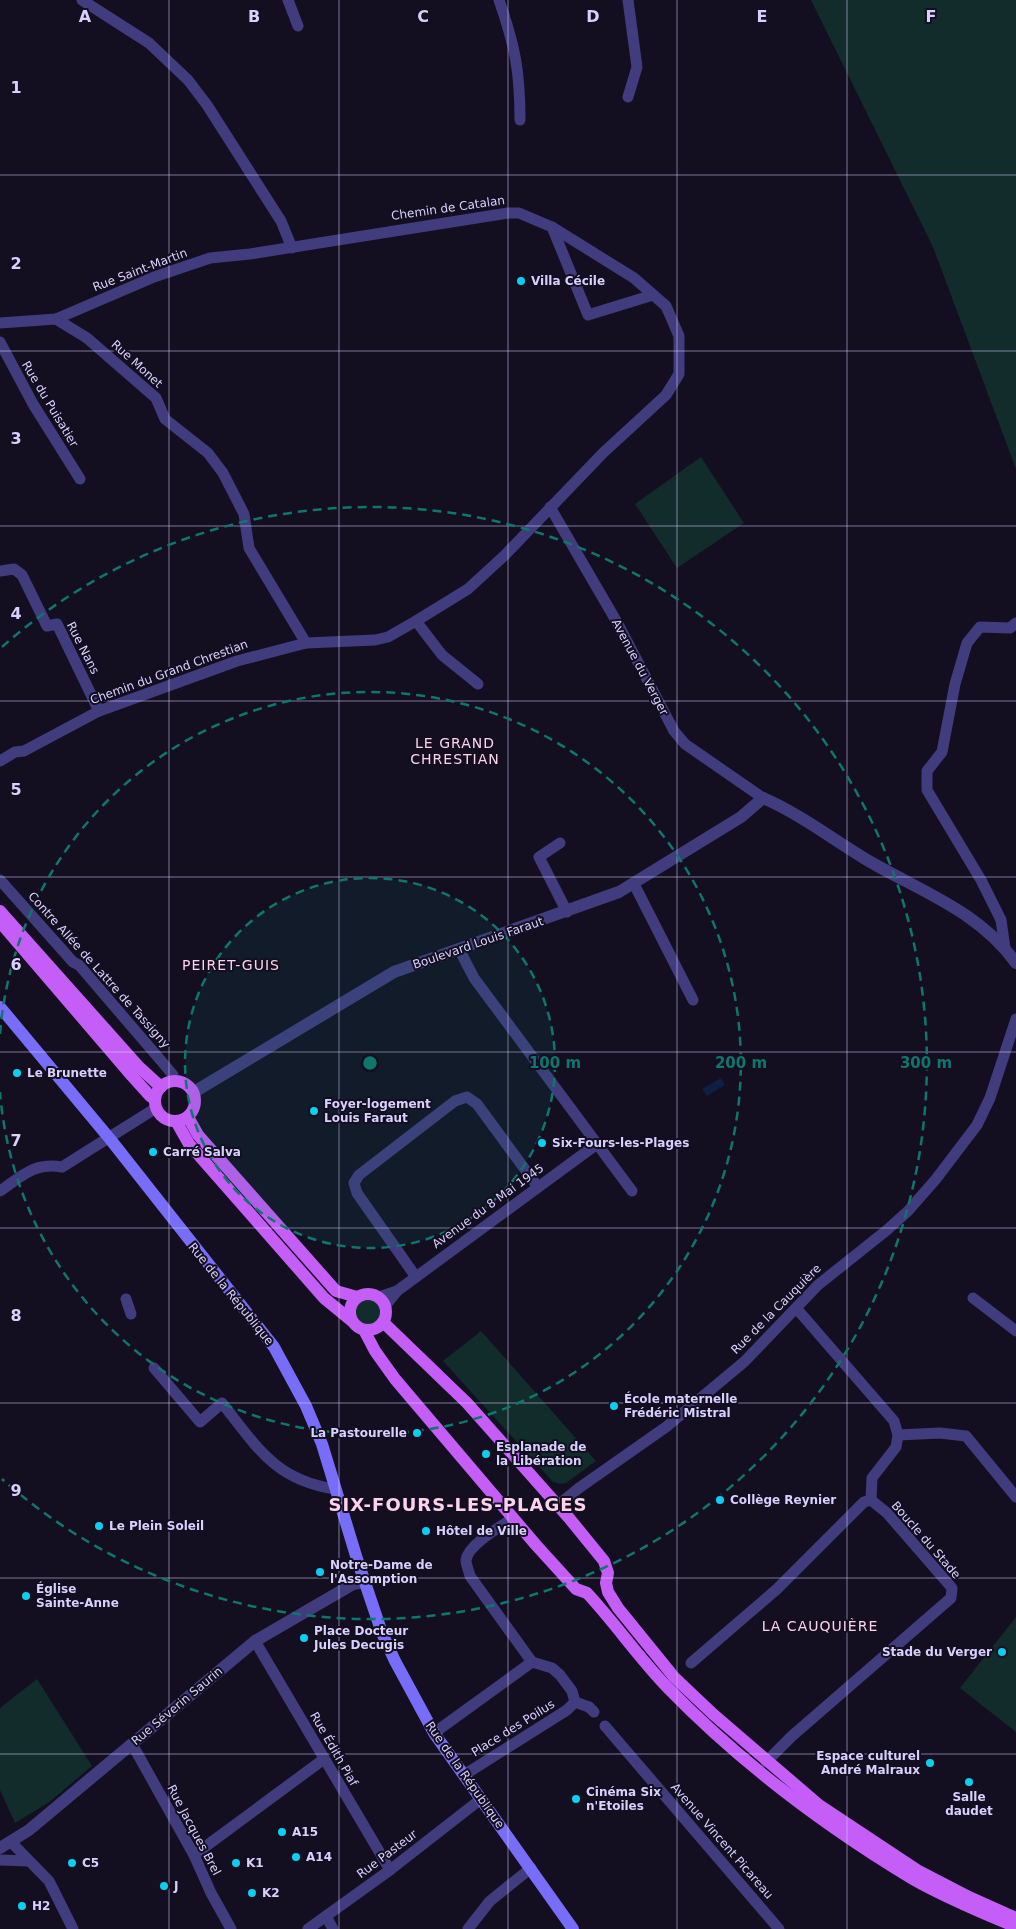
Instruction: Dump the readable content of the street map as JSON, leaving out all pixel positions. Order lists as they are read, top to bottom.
{
  "streets": {
    "main road": ["Rue de la République"],
    "street": [
      "Chemin de Catalan",
      "Rue Saint-Martin",
      "Rue Monet",
      "Rue du Puisatier",
      "Rue Nans",
      "Avenue du Verger",
      "Chemin du Grand Chrestian",
      "Boulevard Louis Faraut",
      "Contre Allée de Lattre de Tassigny",
      "Avenue du 8 Mai 1945",
      "Rue de la Cauquière",
      "Boucle du Stade",
      "Rue Séverin Saurin",
      "Place des Poilus",
      "Rue Édith Piaf",
      "Rue Jacques Brel",
      "Avenue Vincent Picareau",
      "Rue Pasteur"
    ]
  },
  "crossings": [
    ["Chemin de Catalan", "Rue Saint-Martin"],
    ["Chemin de Catalan", "Avenue du Verger"],
    ["Chemin de Catalan", "Chemin du Grand Chrestian"],
    ["Rue Saint-Martin", "Rue Monet"],
    ["Rue Monet", "Chemin du Grand Chrestian"],
    ["Rue Nans", "Chemin du Grand Chrestian"],
    ["Avenue du Verger", "Chemin du Grand Chrestian"],
    ["Avenue du Verger", "Boulevard Louis Faraut"],
    ["Boulevard Louis Faraut", "Contre Allée de Lattre de Tassigny"],
    ["Rue de la République", "Rue Séverin Saurin"],
    ["Rue de la République", "Place des Poilus"],
    ["Rue de la République", "Rue Pasteur"],
    ["Rue Séverin Saurin", "Rue Édith Piaf"],
    ["Rue Séverin Saurin", "Rue Jacques Brel"],
    ["Rue Édith Piaf", "Rue Pasteur"]
  ],
  "districts": [
    "LE GRAND CHRESTIAN",
    "PEIRET-GUIS",
    "SIX-FOURS-LES-PLAGES",
    "LA CAUQUIÈRE"
  ],
  "places": [
    "Villa Cécile",
    "Le Brunette",
    "Foyer-logement Louis Faraut",
    "Six-Fours-les-Plages",
    "Carré Salva",
    "École maternelle Frédéric Mistral",
    "La Pastourelle",
    "Esplanade de la Libération",
    "Collège Reynier",
    "Le Plein Soleil",
    "Hôtel de Ville",
    "Notre-Dame de l'Assomption",
    "Église Sainte-Anne",
    "Place Docteur Jules Decugis",
    "Stade du Verger",
    "Espace culturel André Malraux",
    "Salle daudet",
    "Cinéma Six n'Etoiles",
    "A15",
    "A14",
    "C5",
    "K1",
    "J",
    "K2",
    "H2"
  ],
  "grid": {
    "columns": [
      "A",
      "B",
      "C",
      "D",
      "E",
      "F"
    ],
    "rows": [
      "1",
      "2",
      "3",
      "4",
      "5",
      "6",
      "7",
      "8",
      "9"
    ]
  },
  "rings": ["100 m", "200 m", "300 m"]
}
